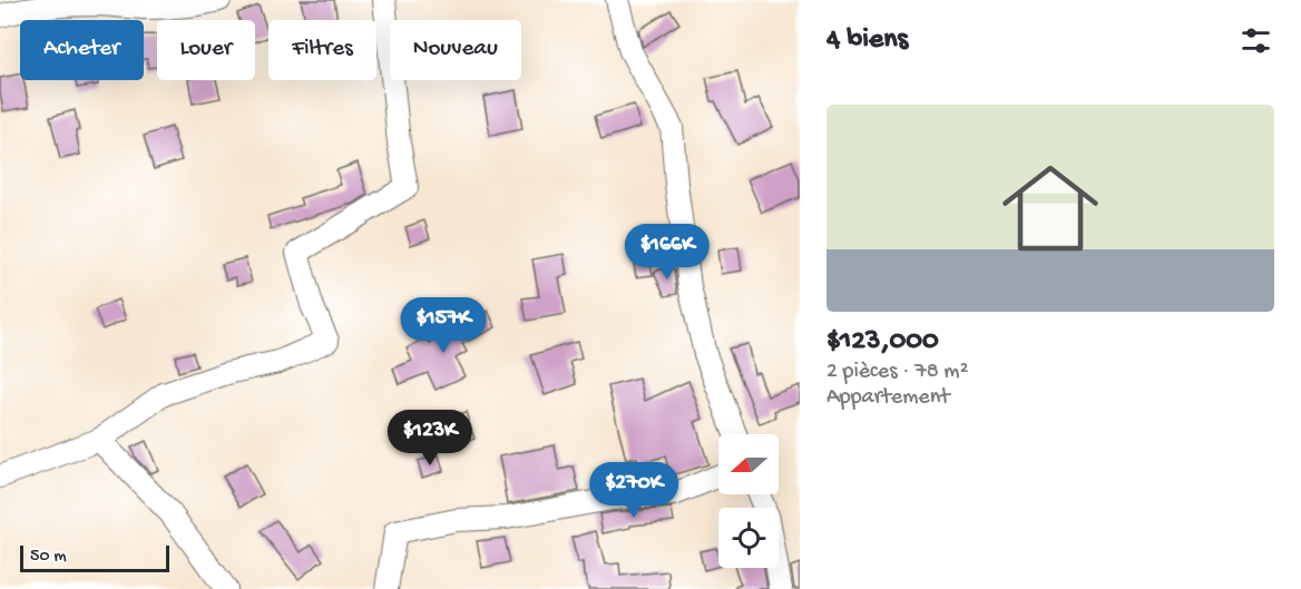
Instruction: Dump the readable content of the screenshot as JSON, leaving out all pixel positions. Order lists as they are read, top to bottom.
{
  "scale_bar": "50 m",
  "north": "left",
  "page": {
    "heading": "4 biens",
    "chip": [
      "Acheter",
      "Louer",
      "Filtres",
      "Nouveau"
    ],
    "list": [
      {
        "name": "$123,000",
        "note": "2 pièces · 78 m² · Appartement"
      }
    ],
    "price": [
      "$166K",
      "$157K",
      "$123K",
      "$270K"
    ],
    "scale": "50 m"
  }
}
